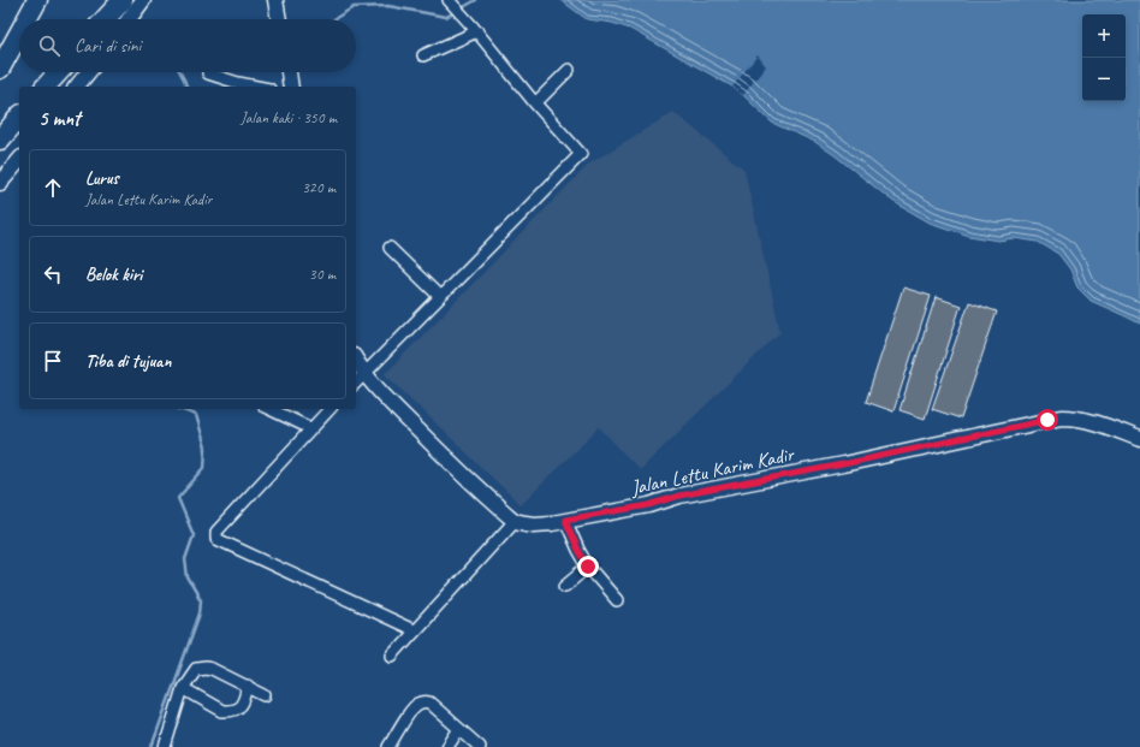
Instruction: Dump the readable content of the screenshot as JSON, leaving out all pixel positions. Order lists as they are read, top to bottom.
{
  "streets": {
    "street": ["Jalan Lettu Karim Kadir"]
  },
  "page": {
    "map_buttons": ["+", "−"],
    "search": "Cari di sini",
    "heading": ["5 mnt", "Jalan kaki · 350 m"],
    "list": [
      ["Lurus", "Jalan Lettu Karim Kadir", "320 m"],
      ["Belok kiri", "30 m"],
      "Tiba di tujuan"
    ]
  }
}
